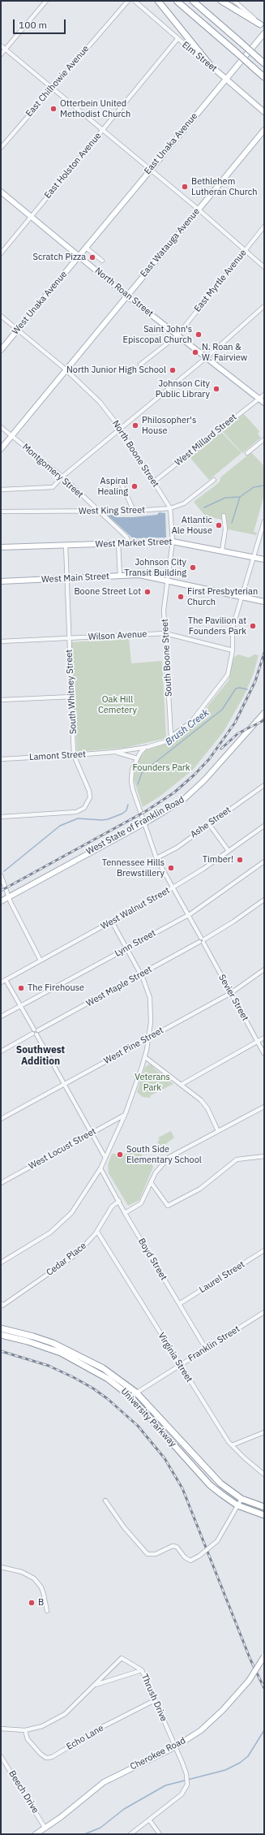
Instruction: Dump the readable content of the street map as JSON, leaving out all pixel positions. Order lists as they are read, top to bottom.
{
  "streets": {
    "highway": ["University Parkway"],
    "main road": [
      "Elm Street",
      "East Unaka Avenue",
      "East Watauga Avenue",
      "North Roan Street",
      "West Unaka Avenue",
      "West Market Street",
      "West Main Street",
      "West State of Franklin Road",
      "Cherokee Road"
    ],
    "street": [
      "East Chilhowie Avenue",
      "East Holston Avenue",
      "East Myrtle Avenue",
      "West Millard Street",
      "North Boone Street",
      "Montgomery Street",
      "West King Street",
      "Wilson Avenue",
      "South Boone Street",
      "South Whitney Street",
      "Lamont Street",
      "Ashe Street",
      "West Walnut Street",
      "Lynn Street",
      "West Maple Street",
      "Sevier Street",
      "West Pine Street",
      "West Locust Street",
      "Cedar Place",
      "Boyd Street",
      "Laurel Street",
      "Franklin Street",
      "Virginia Street",
      "Thrush Drive",
      "Echo Lane",
      "Beech Drive"
    ]
  },
  "crossings": [
    ["Elm Street", "East Unaka Avenue"],
    ["Elm Street", "East Holston Avenue"],
    ["East Unaka Avenue", "North Roan Street"],
    ["East Unaka Avenue", "West Unaka Avenue"],
    ["East Holston Avenue", "North Roan Street"],
    ["East Watauga Avenue", "North Roan Street"],
    ["East Watauga Avenue", "North Boone Street"],
    ["East Watauga Avenue", "Montgomery Street"],
    ["East Myrtle Avenue", "North Roan Street"],
    ["North Roan Street", "West Unaka Avenue"],
    ["North Roan Street", "West Millard Street"],
    ["West Unaka Avenue", "North Boone Street"],
    ["West Millard Street", "North Boone Street"],
    ["North Boone Street", "West King Street"],
    ["North Boone Street", "West Market Street"],
    ["North Boone Street", "West Main Street"],
    ["North Boone Street", "South Boone Street"],
    ["Montgomery Street", "West King Street"],
    ["Montgomery Street", "West Market Street"],
    ["West Market Street", "South Whitney Street"],
    ["West Market Street", "Lamont Street"],
    ["West Main Street", "South Boone Street"],
    ["West Main Street", "South Whitney Street"],
    ["West Main Street", "Lamont Street"],
    ["Wilson Avenue", "South Boone Street"],
    ["Wilson Avenue", "South Whitney Street"],
    ["Wilson Avenue", "Lamont Street"],
    ["South Boone Street", "Lamont Street"],
    ["South Whitney Street", "Lamont Street"],
    ["Lamont Street", "Sevier Street"],
    ["Ashe Street", "Sevier Street"],
    ["West State of Franklin Road", "Sevier Street"],
    ["West Walnut Street", "Sevier Street"],
    ["Lynn Street", "Sevier Street"],
    ["West Maple Street", "Sevier Street"],
    ["Sevier Street", "West Pine Street"],
    ["Cedar Place", "Boyd Street"],
    ["Cedar Place", "Virginia Street"],
    ["Boyd Street", "Laurel Street"],
    ["Boyd Street", "Franklin Street"],
    ["Franklin Street", "Virginia Street"],
    ["Franklin Street", "University Parkway"],
    ["Thrush Drive", "Echo Lane"],
    ["Thrush Drive", "Cherokee Road"],
    ["Cherokee Road", "Beech Drive"]
  ],
  "districts": ["Southwest Addition"],
  "water": ["Brush Creek"],
  "parks": ["Oak Hill Cemetery", "Founders Park", "Veterans Park"],
  "places": [
    "Otterbein United Methodist Church",
    "Bethlehem Lutheran Church",
    "Scratch Pizza",
    "Saint John's Episcopal Church",
    "N. Roan & W. Fairview",
    "North Junior High School",
    "Johnson City Public Library",
    "Philosopher's House",
    "Aspiral Healing",
    "Atlantic Ale House",
    "Johnson City Transit Building",
    "Boone Street Lot",
    "First Presbyterian Church",
    "The Pavilion at Founders Park",
    "Timber!",
    "Tennessee Hills Brewstillery",
    "The Firehouse",
    "South Side Elementary School",
    "B"
  ],
  "scale_bar": "100 m"
}
